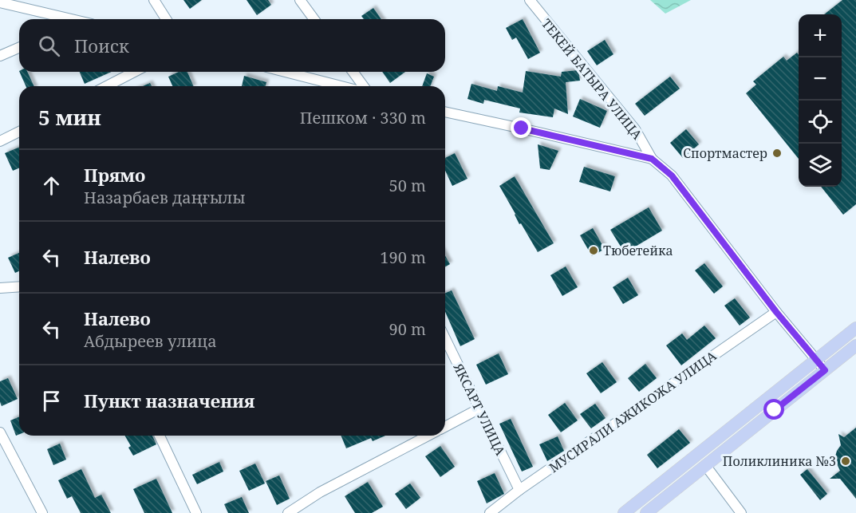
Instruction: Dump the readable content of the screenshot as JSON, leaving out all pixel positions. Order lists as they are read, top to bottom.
{
  "streets": {
    "street": ["ТЕКЕЙ БАТЫРА УЛИЦА", "ЯКСАРТ УЛИЦА", "МУСИРАЛИ АЖИКОЖА УЛИЦА"]
  },
  "crossings": [
    ["ЯКСАРТ УЛИЦА", "МУСИРАЛИ АЖИКОЖА УЛИЦА"]
  ],
  "places": ["Спортмастер", "Тюбетейка", "Поликлиника №3"],
  "page": {
    "map_buttons": ["+", "−"],
    "search": "Поиск",
    "heading": ["5 мин", "Пешком · 330 m"],
    "list": [
      ["Прямо", "Назарбаев даңғылы", "50 m"],
      ["Налево", "190 m"],
      ["Налево", "Абдыреев улица", "90 m"],
      "Пункт назначения"
    ]
  }
}
